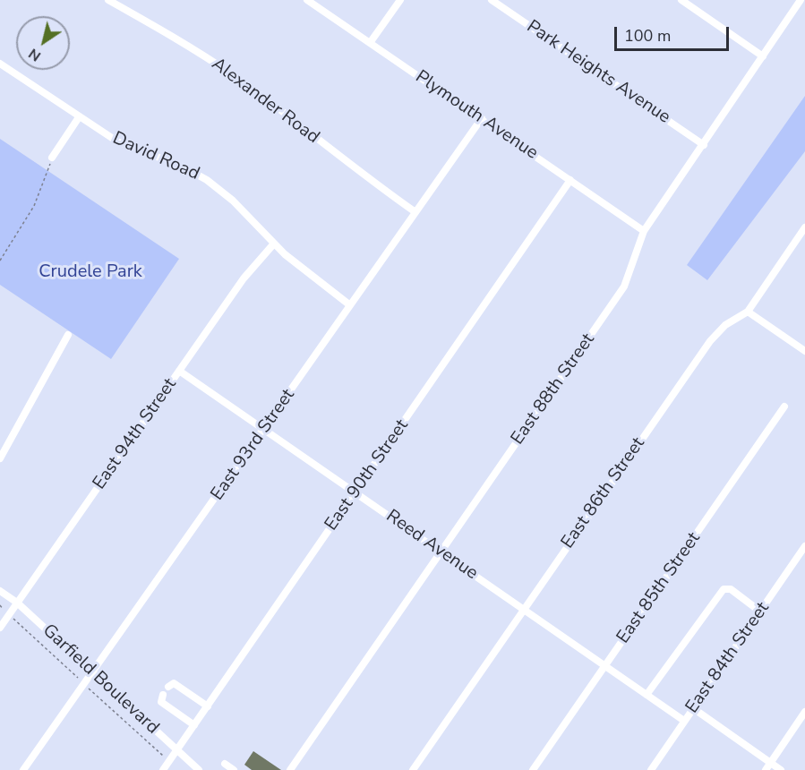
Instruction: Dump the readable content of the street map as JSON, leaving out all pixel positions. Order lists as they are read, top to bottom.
{
  "streets": {
    "street": [
      "Park Heights Avenue",
      "Alexander Road",
      "Plymouth Avenue",
      "David Road",
      "East 88th Street",
      "East 94th Street",
      "East 93rd Street",
      "East 90th Street",
      "East 86th Street",
      "Reed Avenue",
      "East 85th Street",
      "East 84th Street",
      "Garfield Boulevard"
    ]
  },
  "crossings": [
    ["Park Heights Avenue", "East 88th Street"],
    ["Alexander Road", "East 93rd Street"],
    ["Plymouth Avenue", "East 88th Street"],
    ["Plymouth Avenue", "East 93rd Street"],
    ["Plymouth Avenue", "East 90th Street"],
    ["David Road", "East 94th Street"],
    ["David Road", "East 93rd Street"],
    ["East 88th Street", "Reed Avenue"],
    ["East 94th Street", "Reed Avenue"],
    ["East 94th Street", "Garfield Boulevard"],
    ["East 93rd Street", "Reed Avenue"],
    ["East 93rd Street", "Garfield Boulevard"],
    ["East 90th Street", "Reed Avenue"],
    ["East 90th Street", "Garfield Boulevard"],
    ["East 86th Street", "Reed Avenue"],
    ["Reed Avenue", "East 85th Street"],
    ["Reed Avenue", "East 84th Street"]
  ],
  "parks": ["Crudele Park"],
  "scale_bar": "100 m",
  "north": "bottom left"
}
